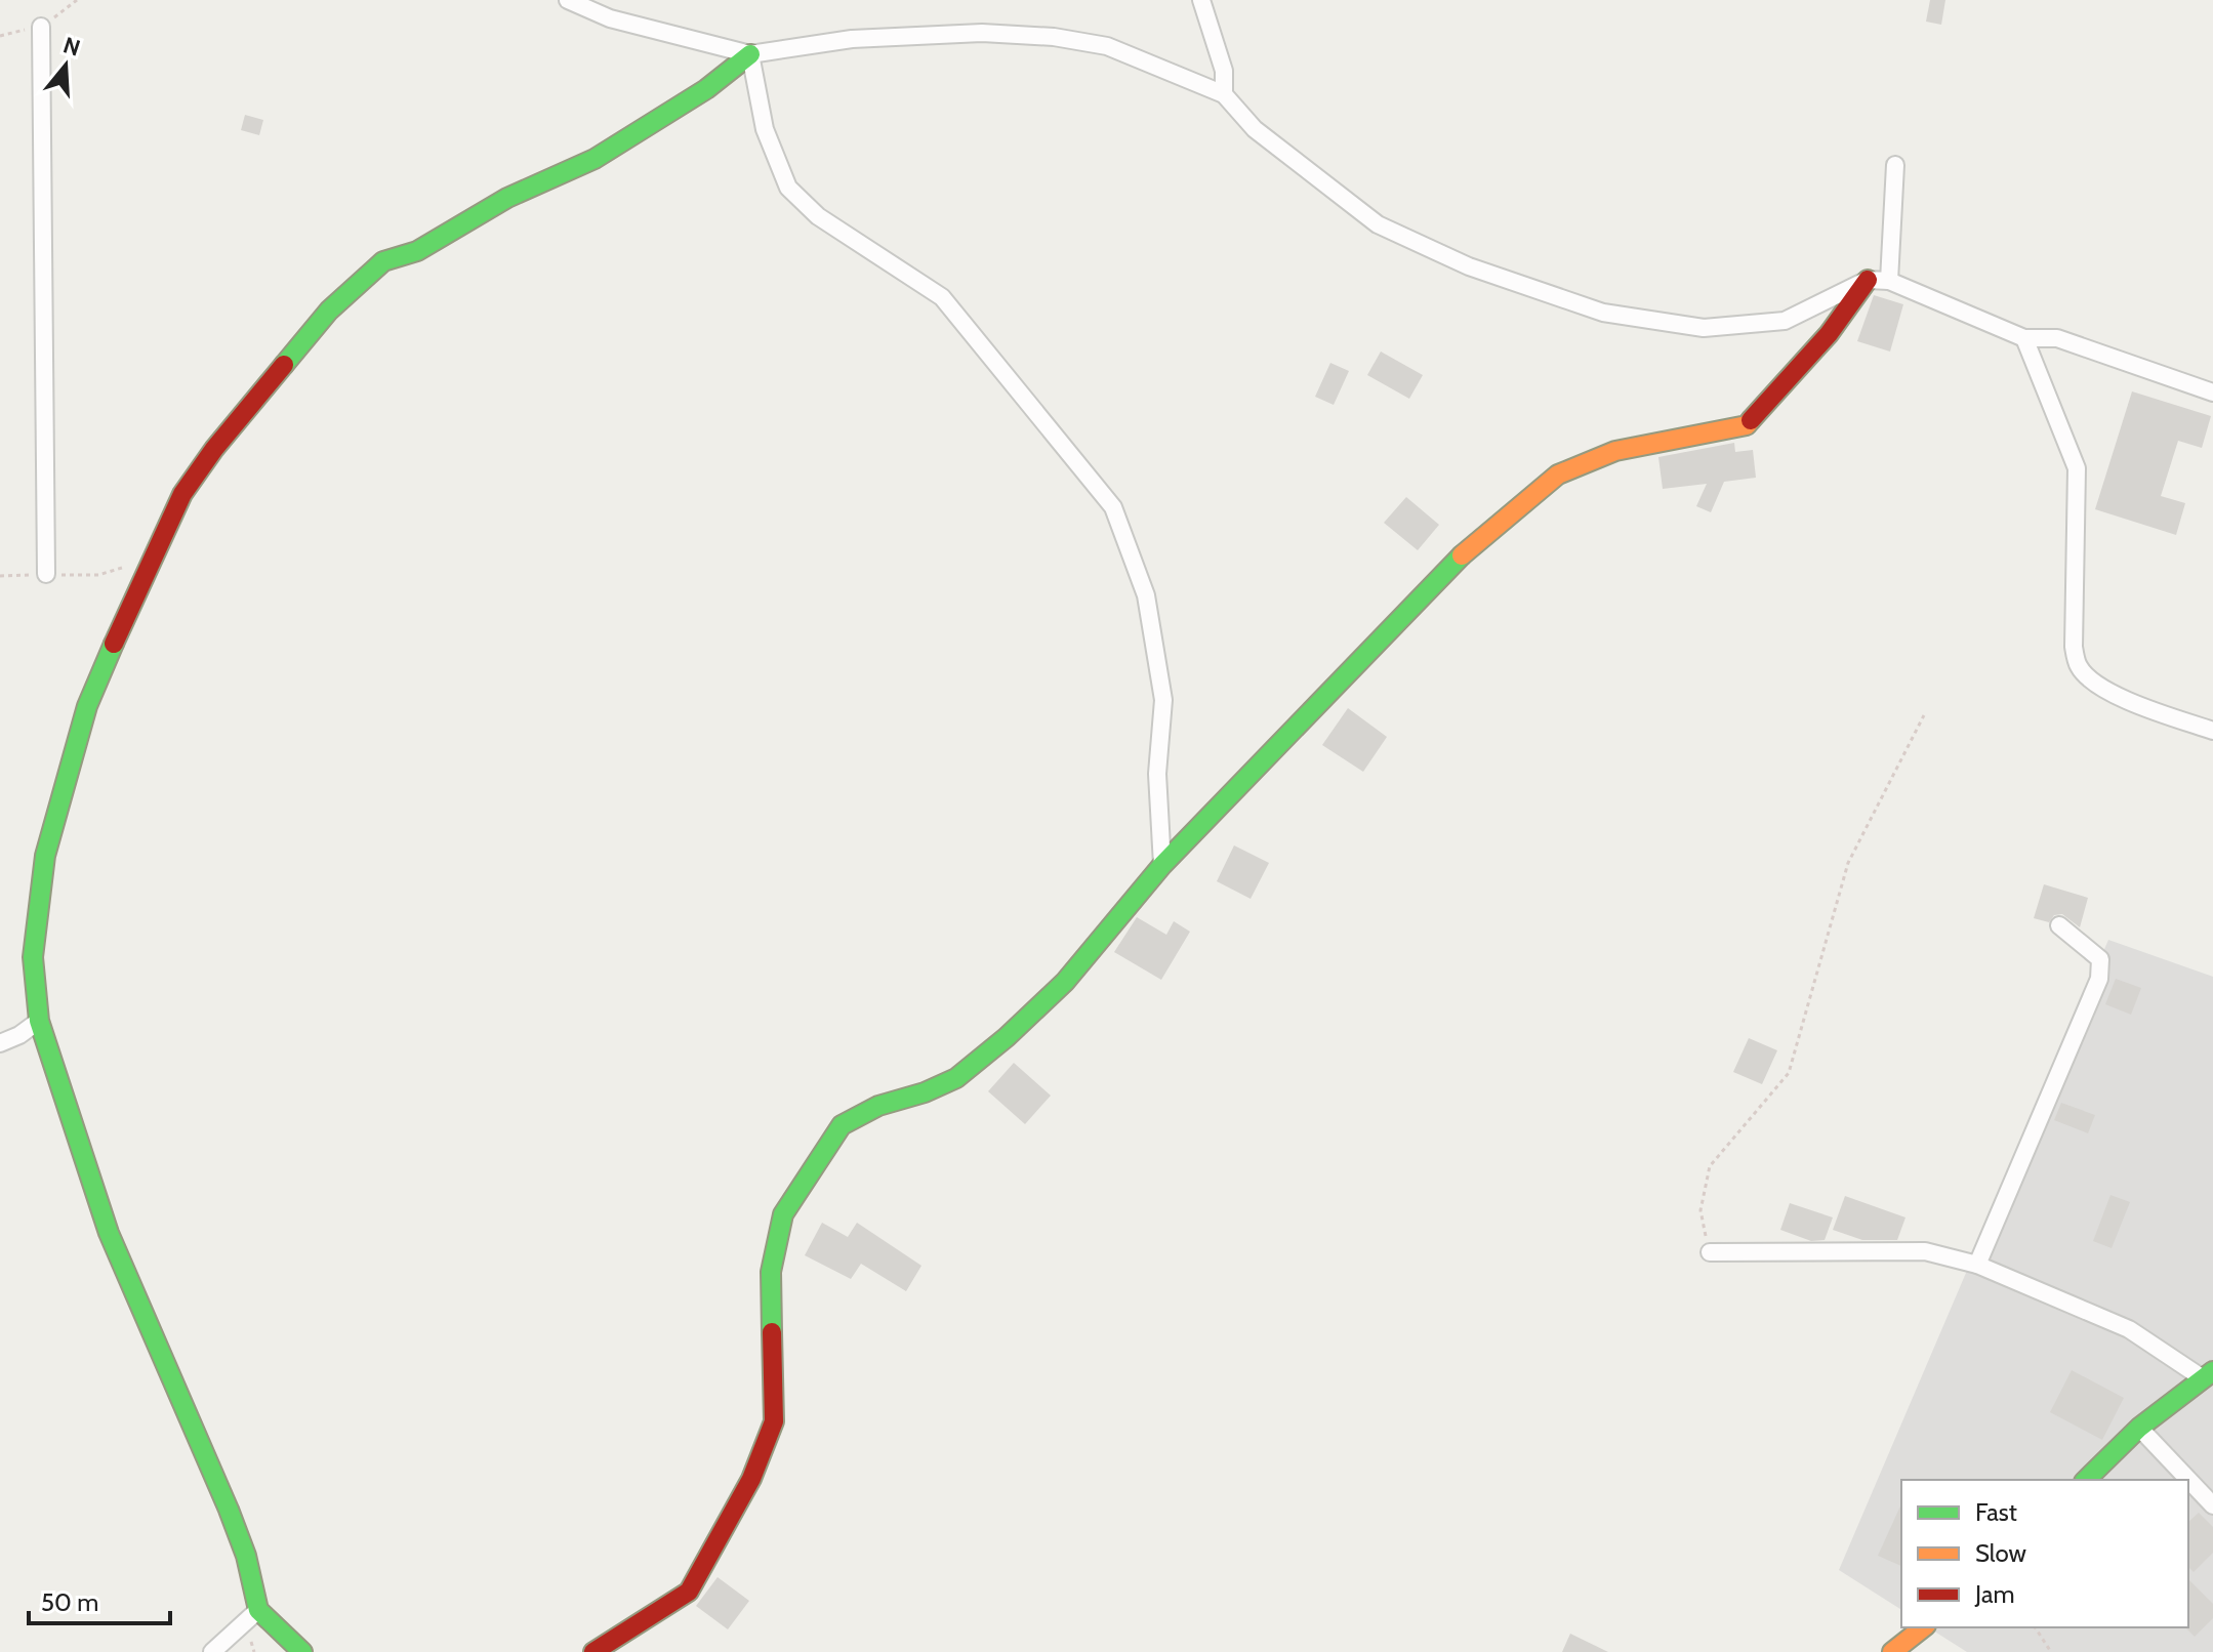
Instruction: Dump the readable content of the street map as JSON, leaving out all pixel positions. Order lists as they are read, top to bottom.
{
  "legend": ["Fast", "Slow", "Jam"],
  "scale_bar": "50 m",
  "north": "top"
}
